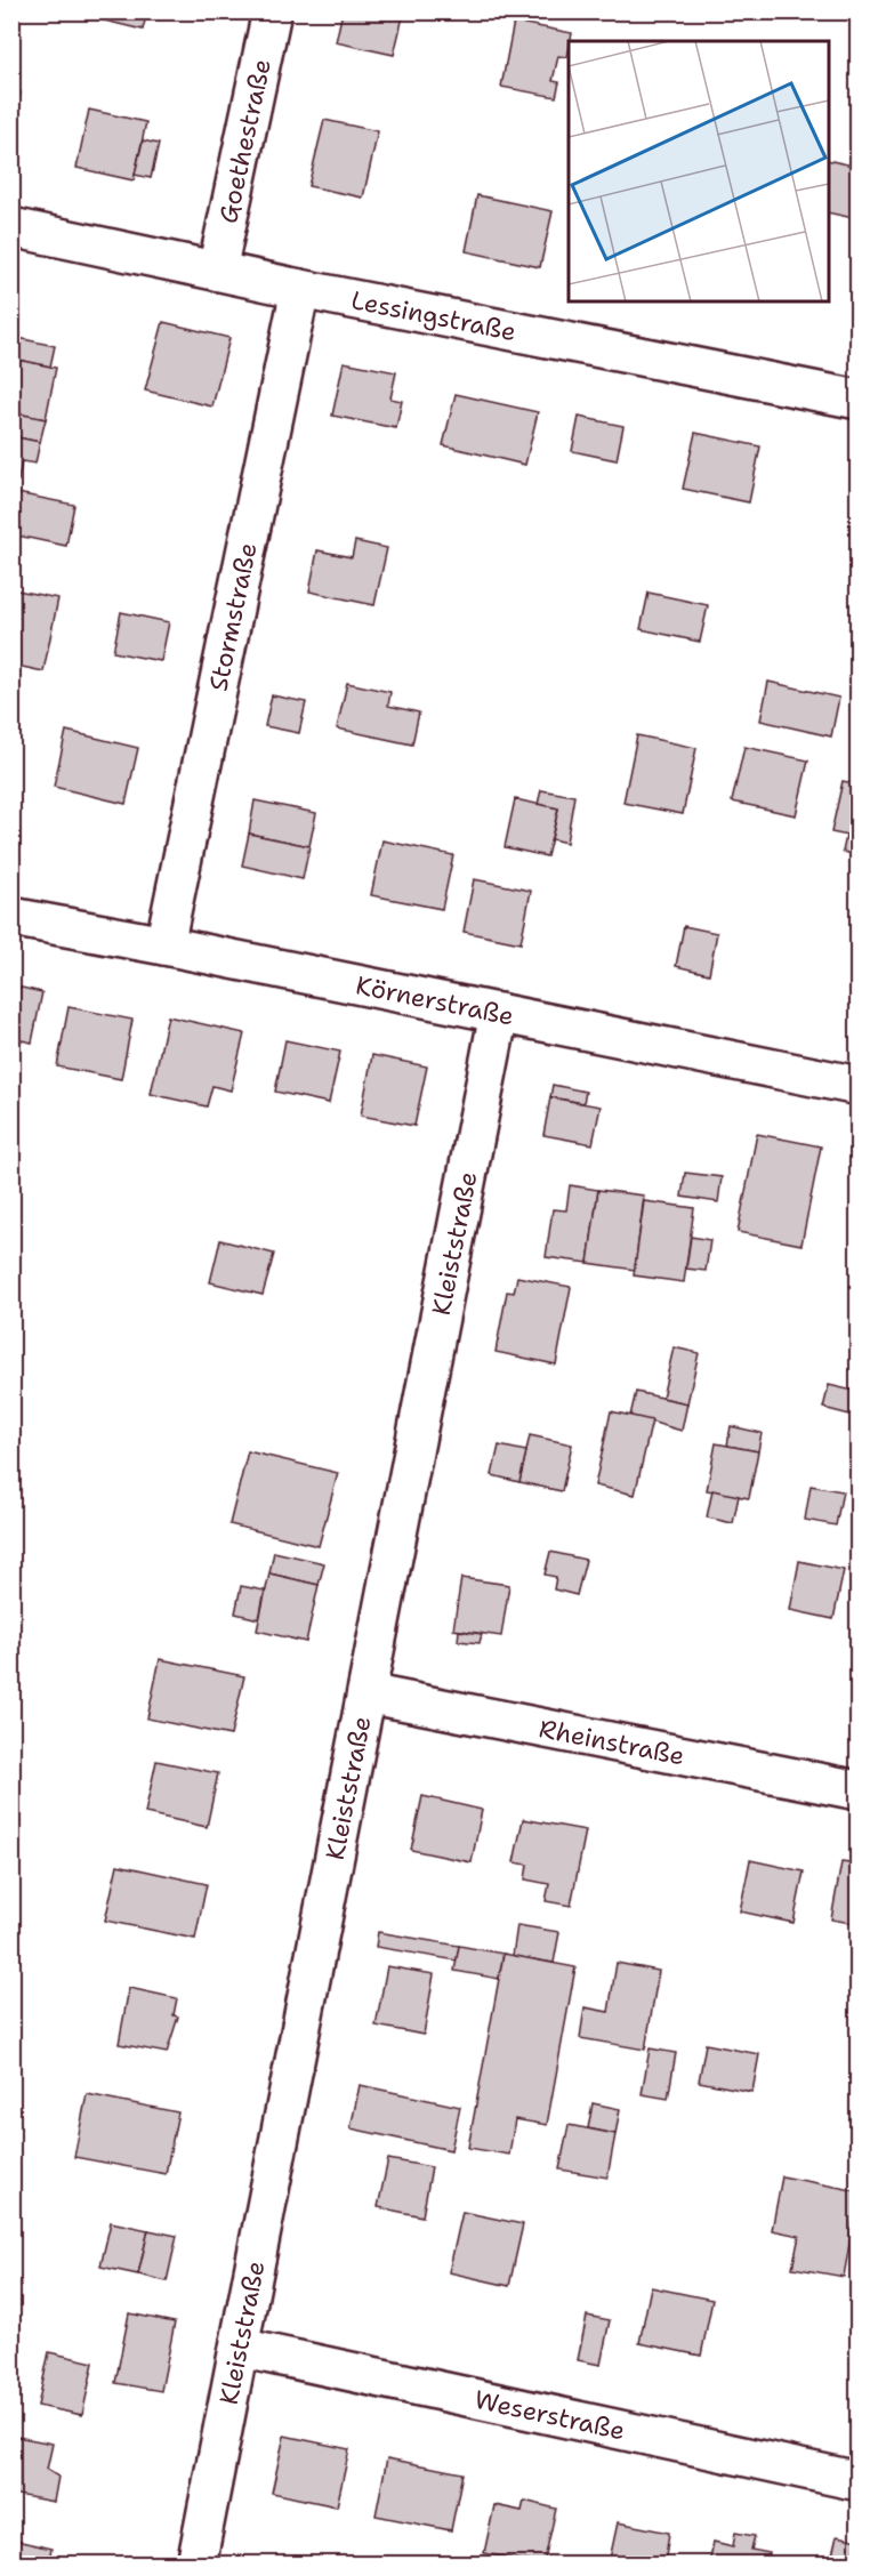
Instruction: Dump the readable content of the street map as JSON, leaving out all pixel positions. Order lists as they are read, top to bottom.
{
  "streets": {
    "street": [
      "Goethestraße",
      "Lessingstraße",
      "Stormstraße",
      "Körnerstraße",
      "Kleiststraße",
      "Rheinstraße",
      "Weserstraße"
    ]
  },
  "crossings": [
    ["Goethestraße", "Lessingstraße"],
    ["Lessingstraße", "Stormstraße"],
    ["Stormstraße", "Körnerstraße"],
    ["Körnerstraße", "Kleiststraße"],
    ["Kleiststraße", "Rheinstraße"],
    ["Kleiststraße", "Weserstraße"]
  ]
}
